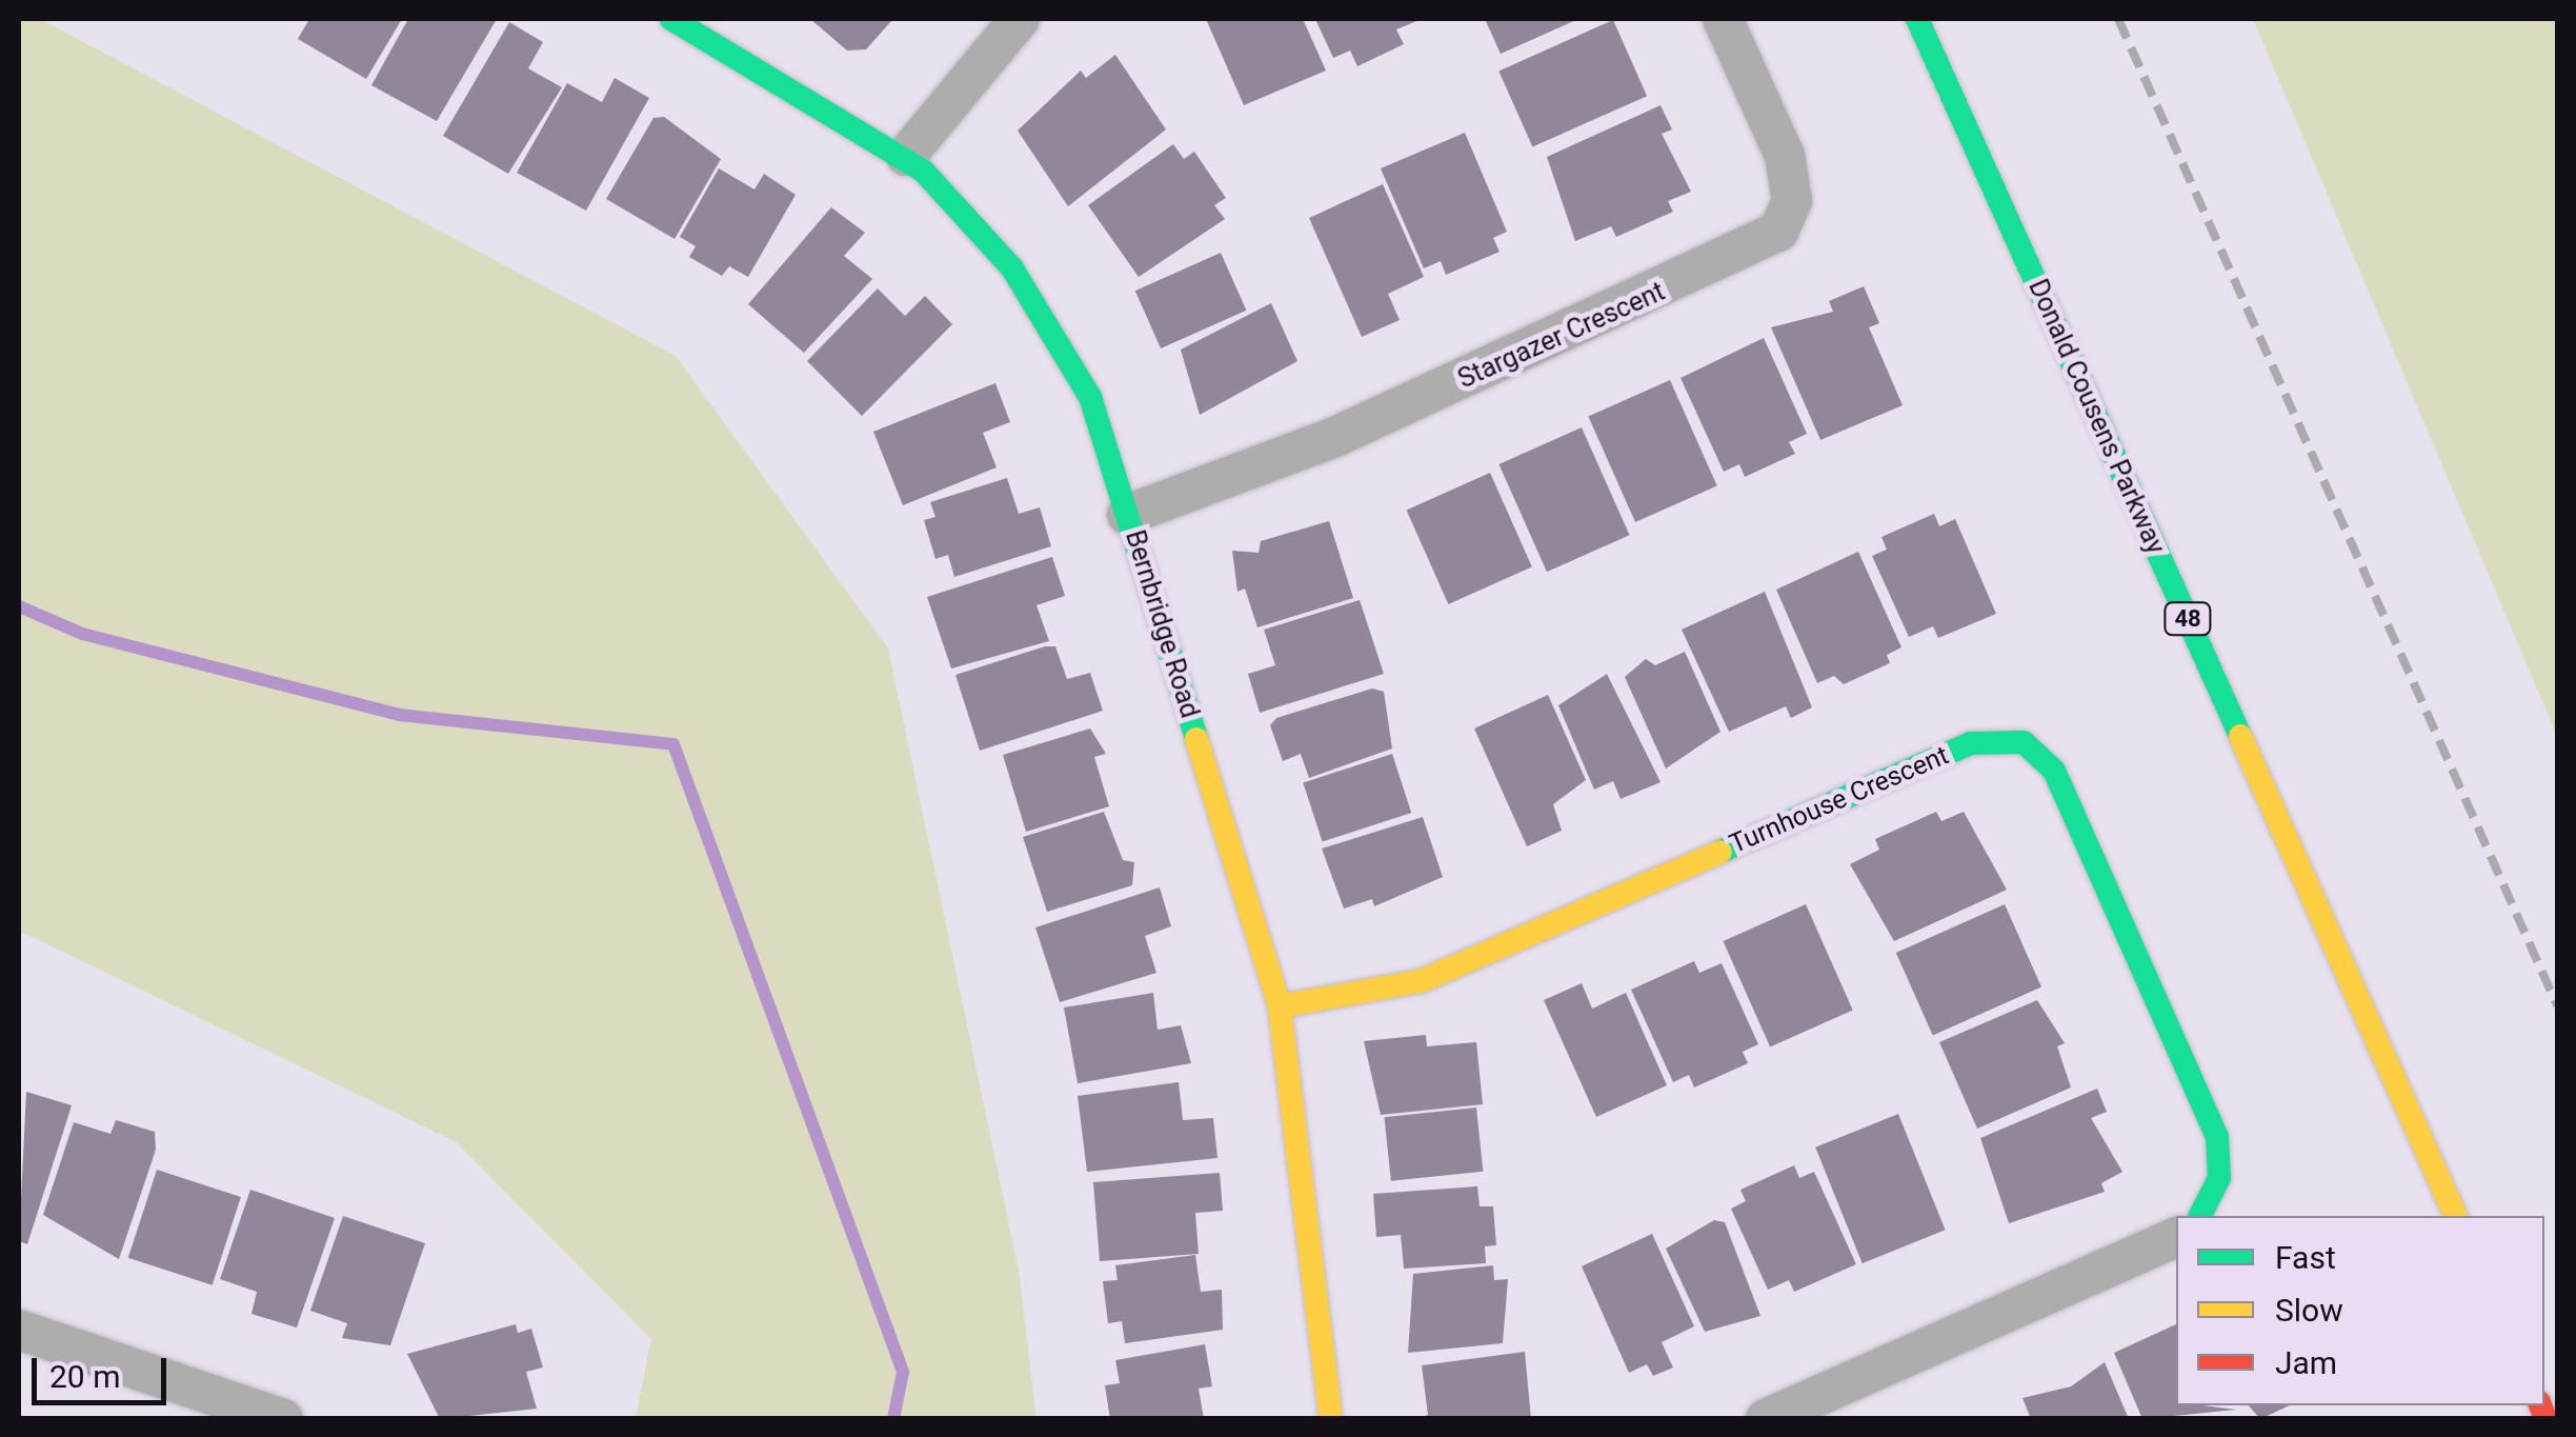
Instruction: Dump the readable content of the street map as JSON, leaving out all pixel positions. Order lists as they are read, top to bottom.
{
  "streets": {
    "street": [
      "Stargazer Crescent",
      "Donald Cousens Parkway",
      "48",
      "Bernbridge Road",
      "Turnhouse Crescent"
    ]
  },
  "crossings": [
    ["Stargazer Crescent", "Bernbridge Road"],
    ["Bernbridge Road", "Turnhouse Crescent"]
  ],
  "legend": ["Fast", "Slow", "Jam"],
  "scale_bar": "20 m"
}
